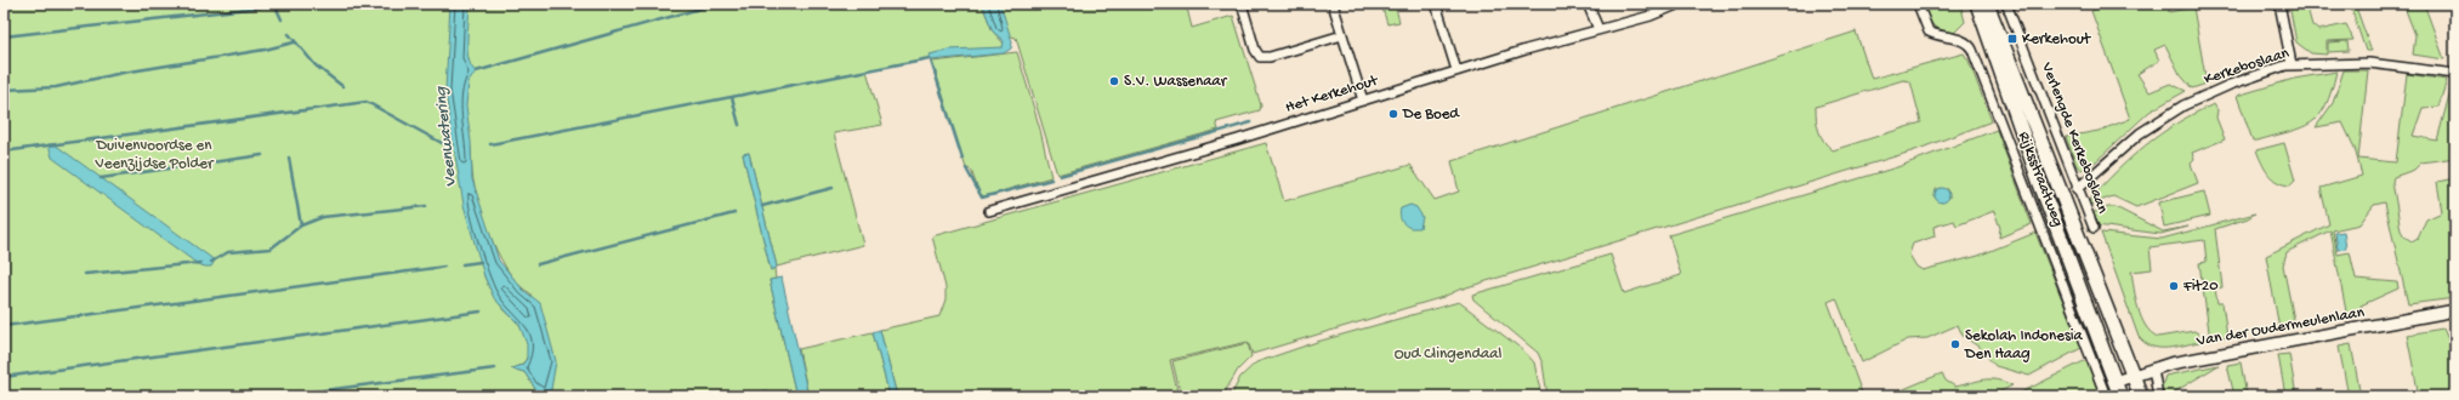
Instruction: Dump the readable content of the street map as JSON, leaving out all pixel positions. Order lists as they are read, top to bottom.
{
  "streets": {
    "main road": ["Rijksstraatweg"],
    "street": [
      "Kerkeboslaan",
      "Het Kerkehout",
      "Verlengde Kerkeboslaan",
      "Van der Oudermeulenlaan"
    ]
  },
  "crossings": [
    ["Kerkeboslaan", "Verlengde Kerkeboslaan"],
    ["Rijksstraatweg", "Van der Oudermeulenlaan"]
  ],
  "water": ["Veenwatering"],
  "parks": ["Duivenvoordse en Veenzijdse Polder", "Oud Clingendaal"],
  "places": {
    "transit": ["Kerkehout"],
    "other": [
      "S.V. Wassenaar",
      "De Boed",
      "Fit20",
      "Sekolah Indonesia Den Haag"
    ]
  }
}
